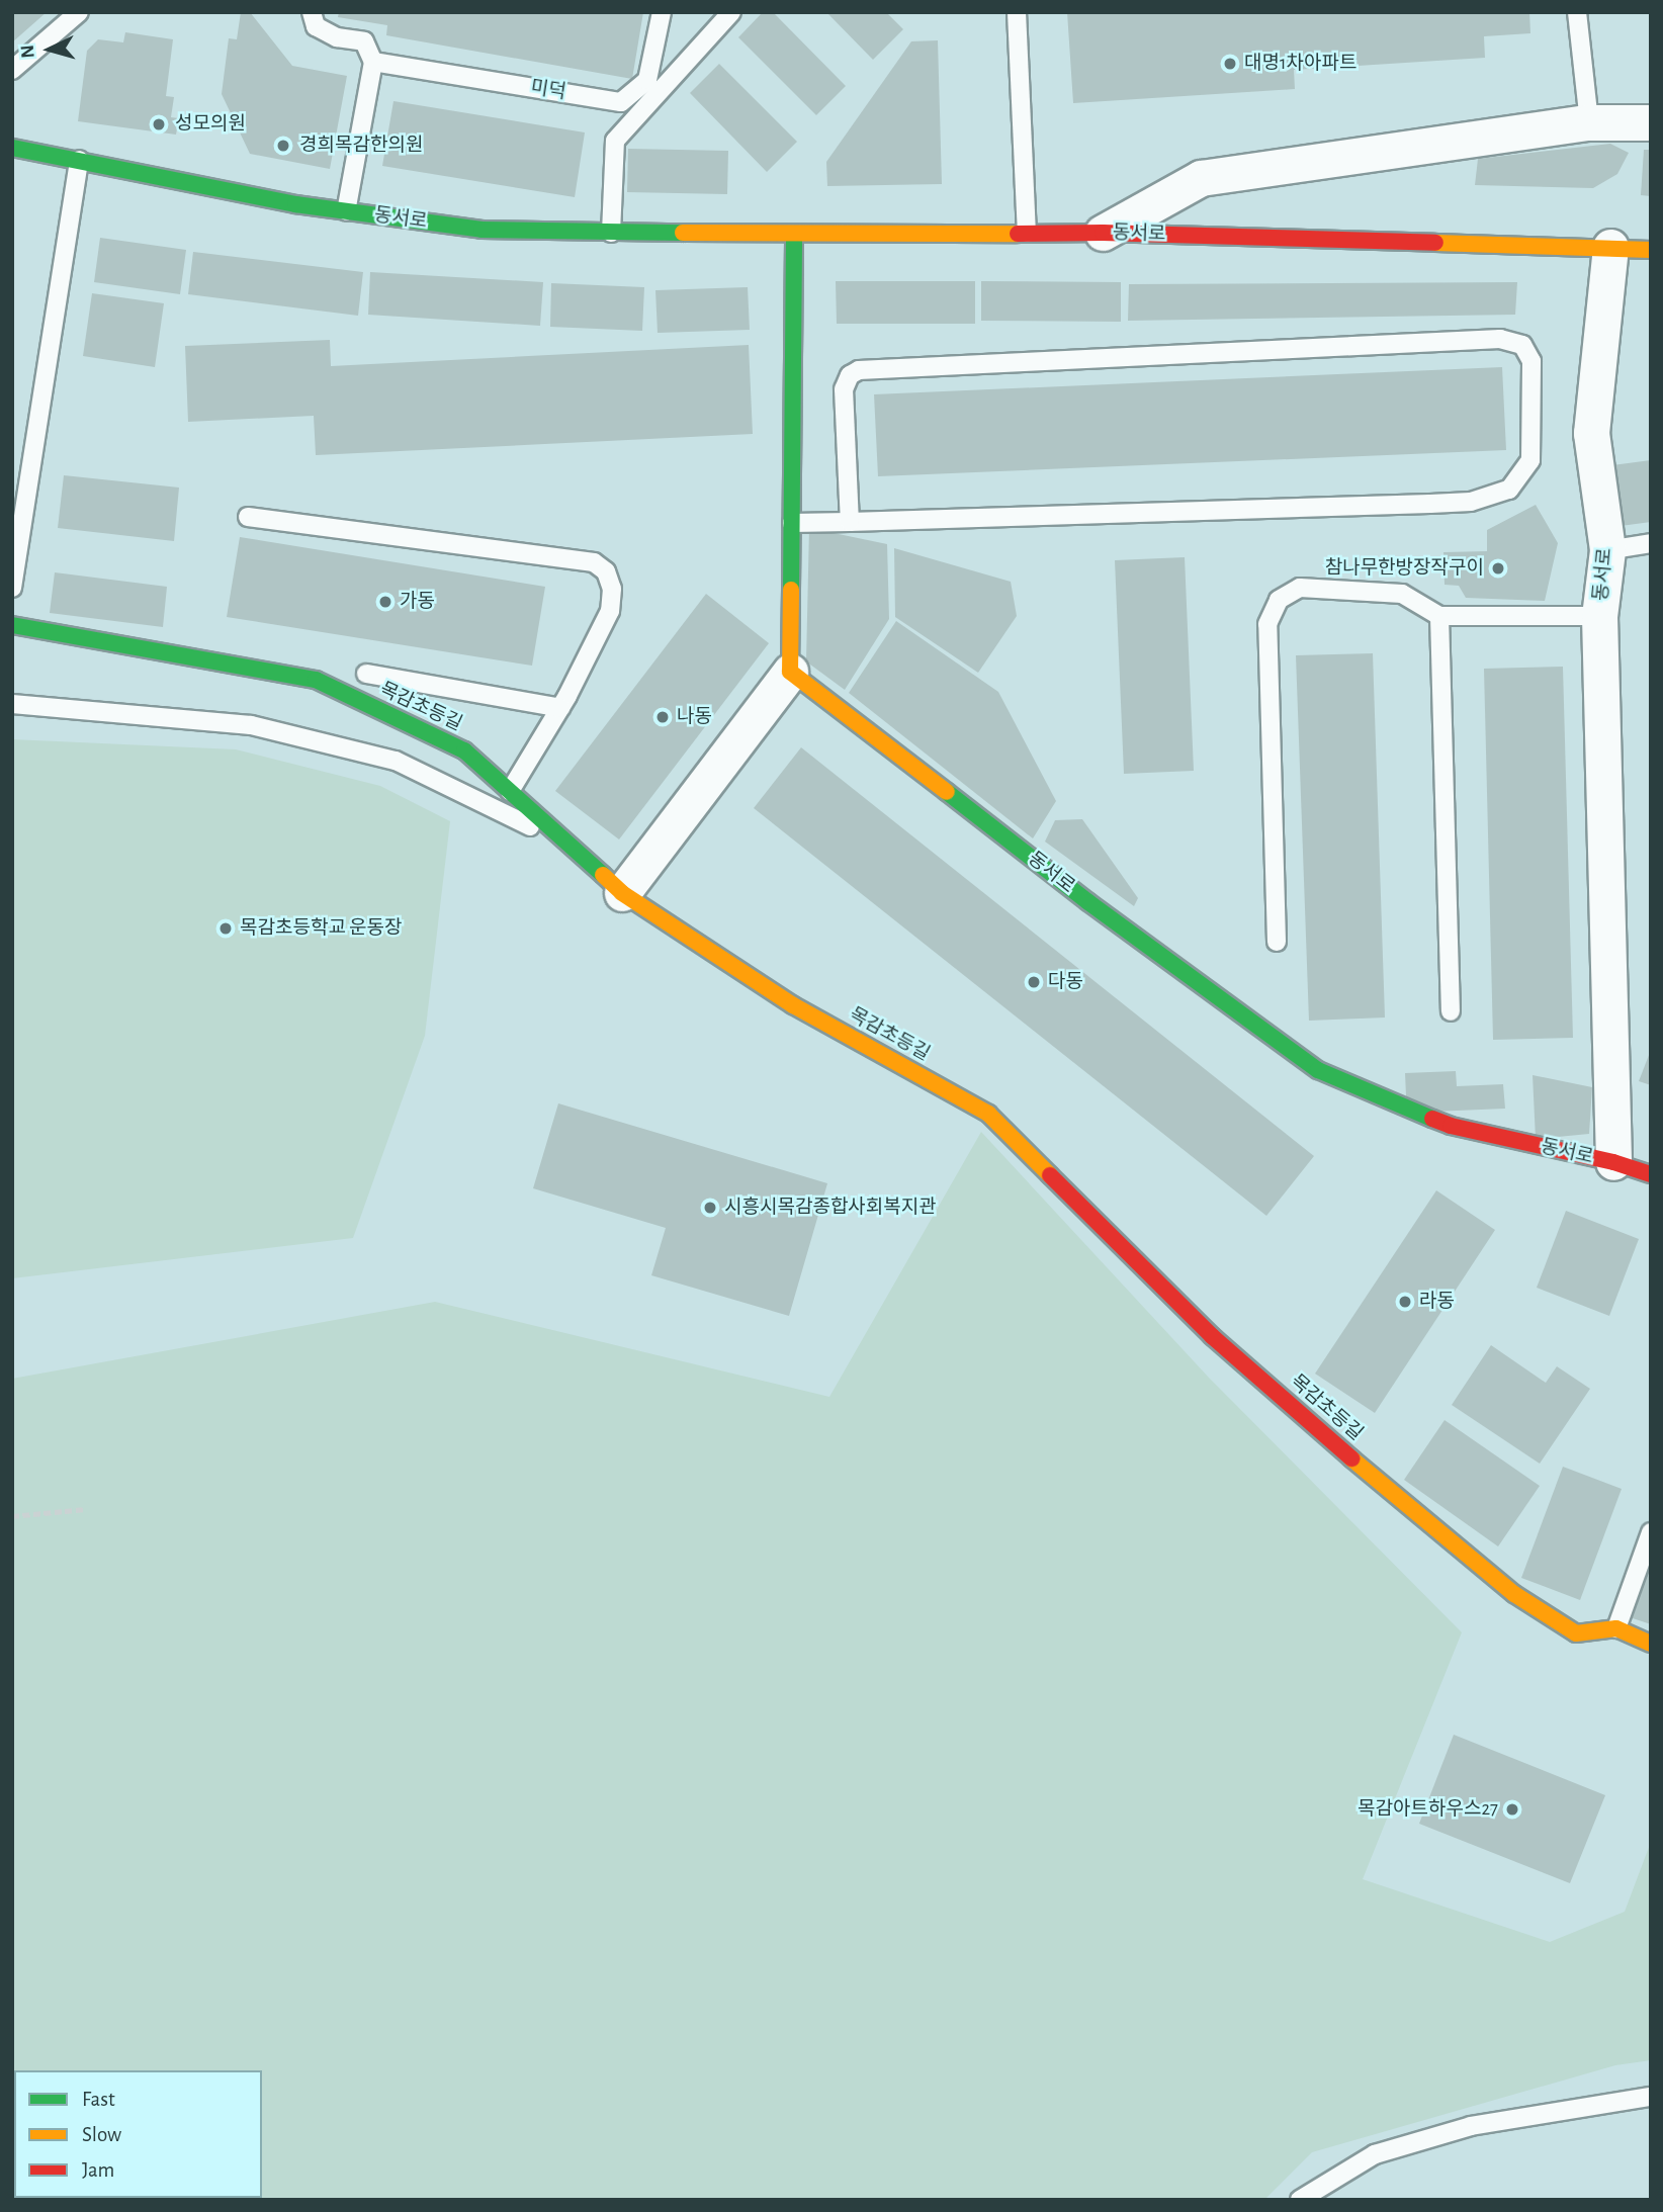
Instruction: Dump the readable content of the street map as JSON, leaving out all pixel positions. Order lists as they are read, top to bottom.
{
  "streets": {
    "street": ["동서로", "목감초등길"],
    "lane": ["미덕"]
  },
  "places": [
    "대명1차아파트",
    "성모의원",
    "경희목감한의원",
    "참나무한방장작구이",
    "가동",
    "나동",
    "목감초등학교 운동장",
    "다동",
    "시흥시목감종합사회복지관",
    "라동",
    "목감아트하우스27"
  ],
  "legend": ["Fast", "Slow", "Jam"],
  "north": "left"
}
